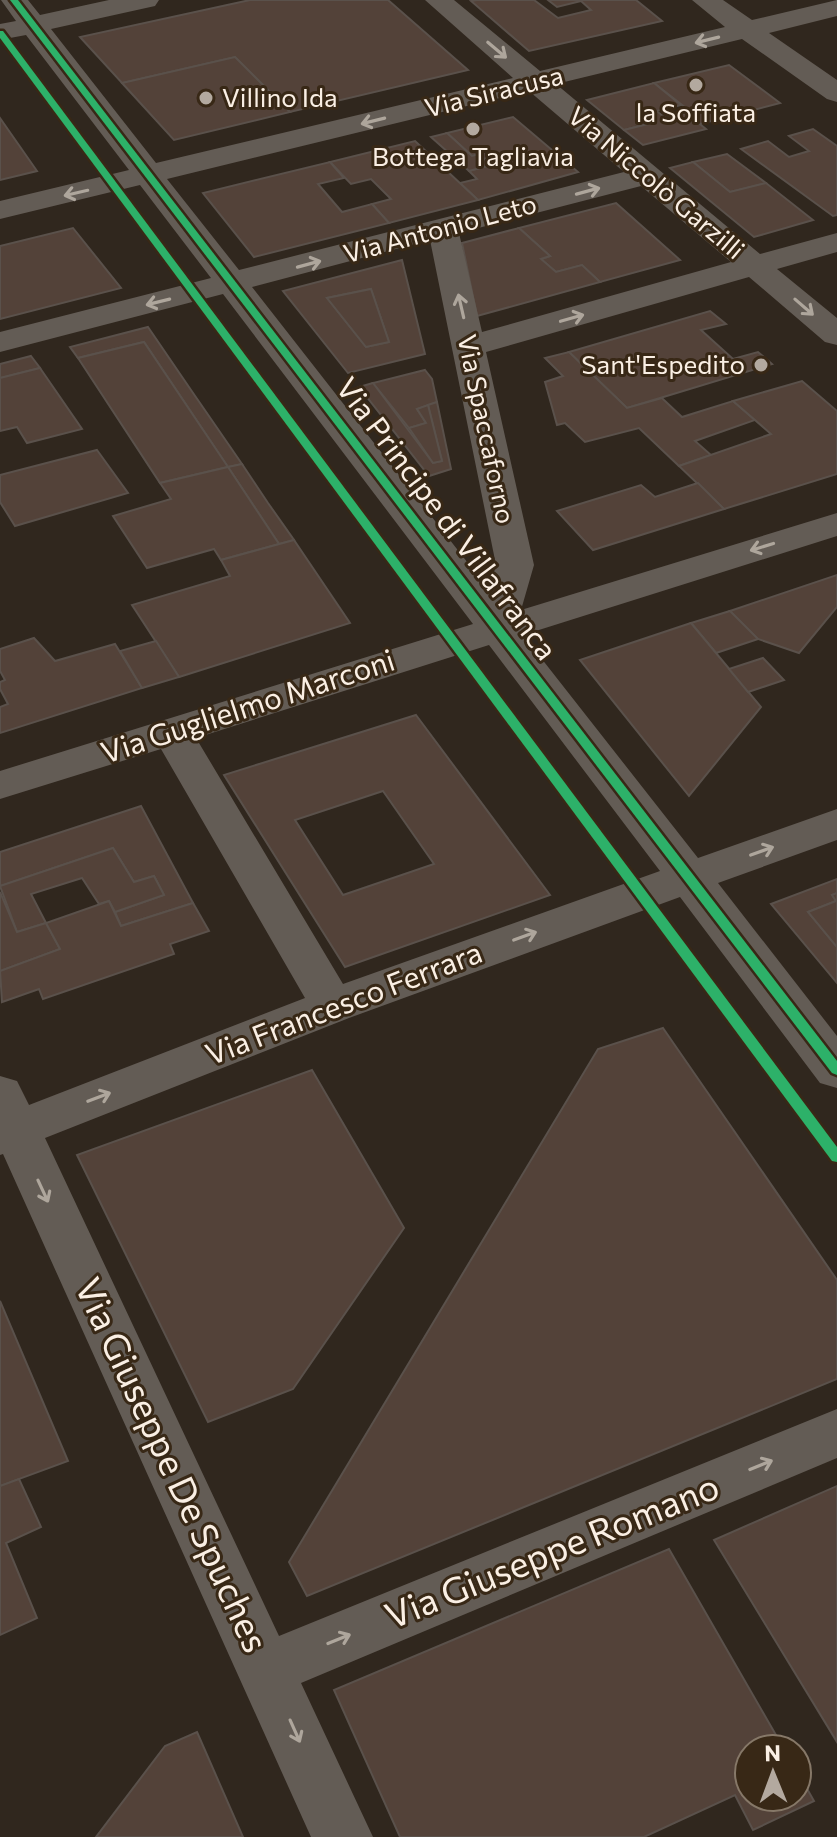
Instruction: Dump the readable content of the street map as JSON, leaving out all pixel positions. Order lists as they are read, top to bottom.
{
  "streets": {
    "street": [
      "Via Siracusa",
      "Via Niccolò Garzilli",
      "Via Antonio Leto",
      "Via Spaccaforno",
      "Via Principe di Villafranca",
      "Via Guglielmo Marconi",
      "Via Francesco Ferrara",
      "Via Giuseppe De Spuches",
      "Via Giuseppe Romano"
    ]
  },
  "crossings": [
    ["Via Siracusa", "Via Niccolò Garzilli"],
    ["Via Siracusa", "Via Principe di Villafranca"],
    ["Via Niccolò Garzilli", "Via Antonio Leto"],
    ["Via Antonio Leto", "Via Spaccaforno"],
    ["Via Antonio Leto", "Via Principe di Villafranca"],
    ["Via Spaccaforno", "Via Principe di Villafranca"],
    ["Via Spaccaforno", "Via Guglielmo Marconi"],
    ["Via Principe di Villafranca", "Via Guglielmo Marconi"],
    ["Via Principe di Villafranca", "Via Francesco Ferrara"],
    ["Via Francesco Ferrara", "Via Giuseppe De Spuches"],
    ["Via Giuseppe De Spuches", "Via Giuseppe Romano"]
  ],
  "one_way": [
    "Via Niccolò Garzilli",
    "Via Francesco Ferrara",
    "Via Giuseppe De Spuches",
    "Via Giuseppe Romano"
  ],
  "places": [
    "la Soffiata",
    "Villino Ida",
    "Bottega Tagliavia",
    "Sant'Espedito"
  ],
  "north": "top"
}
